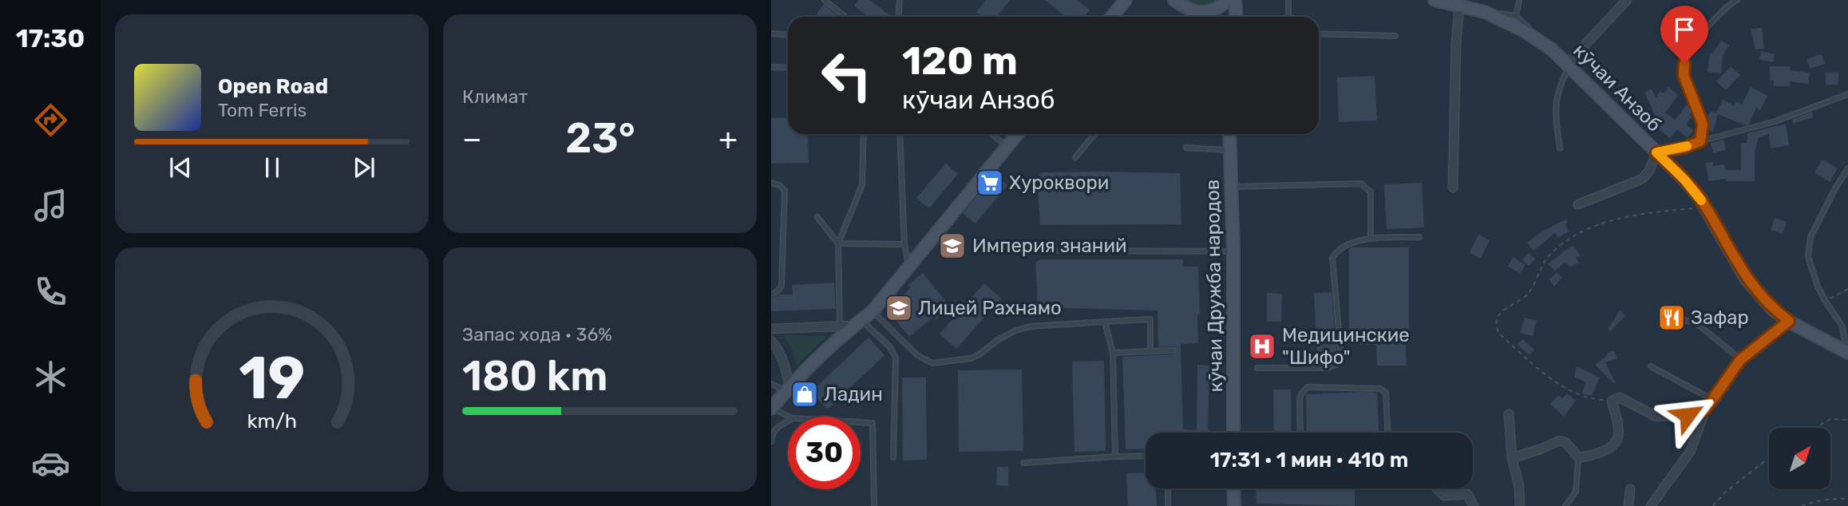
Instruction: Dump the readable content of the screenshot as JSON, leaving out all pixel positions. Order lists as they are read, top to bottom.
{
  "streets": {
    "street": ["кӯчаи Анзоб", "кӯчаи Дружба народов"]
  },
  "places": {
    "supermarket": ["Хуроквори"],
    "school or university": ["Империя знаний", "Лицей Рахнамо"],
    "restaurant": ["Зафар"],
    "hospital": ["Медицинские \"Шифо\""],
    "shop": ["Ладин"]
  },
  "north": "top right",
  "page": {
    "tabs": "17:30",
    "tile": [
      "Климат",
      ["Запас хода · 36%", "180 km"]
    ],
    "turn": ["120 m", "кӯчаи Анзоб"],
    "song": ["Open Road", "Tom Ferris"],
    "heat": ["−", "23°", "+"],
    "limit": "30",
    "trip": "17:31 · 1 мин · 410 m",
    "gauge": ["19", "km/h"]
  }
}
